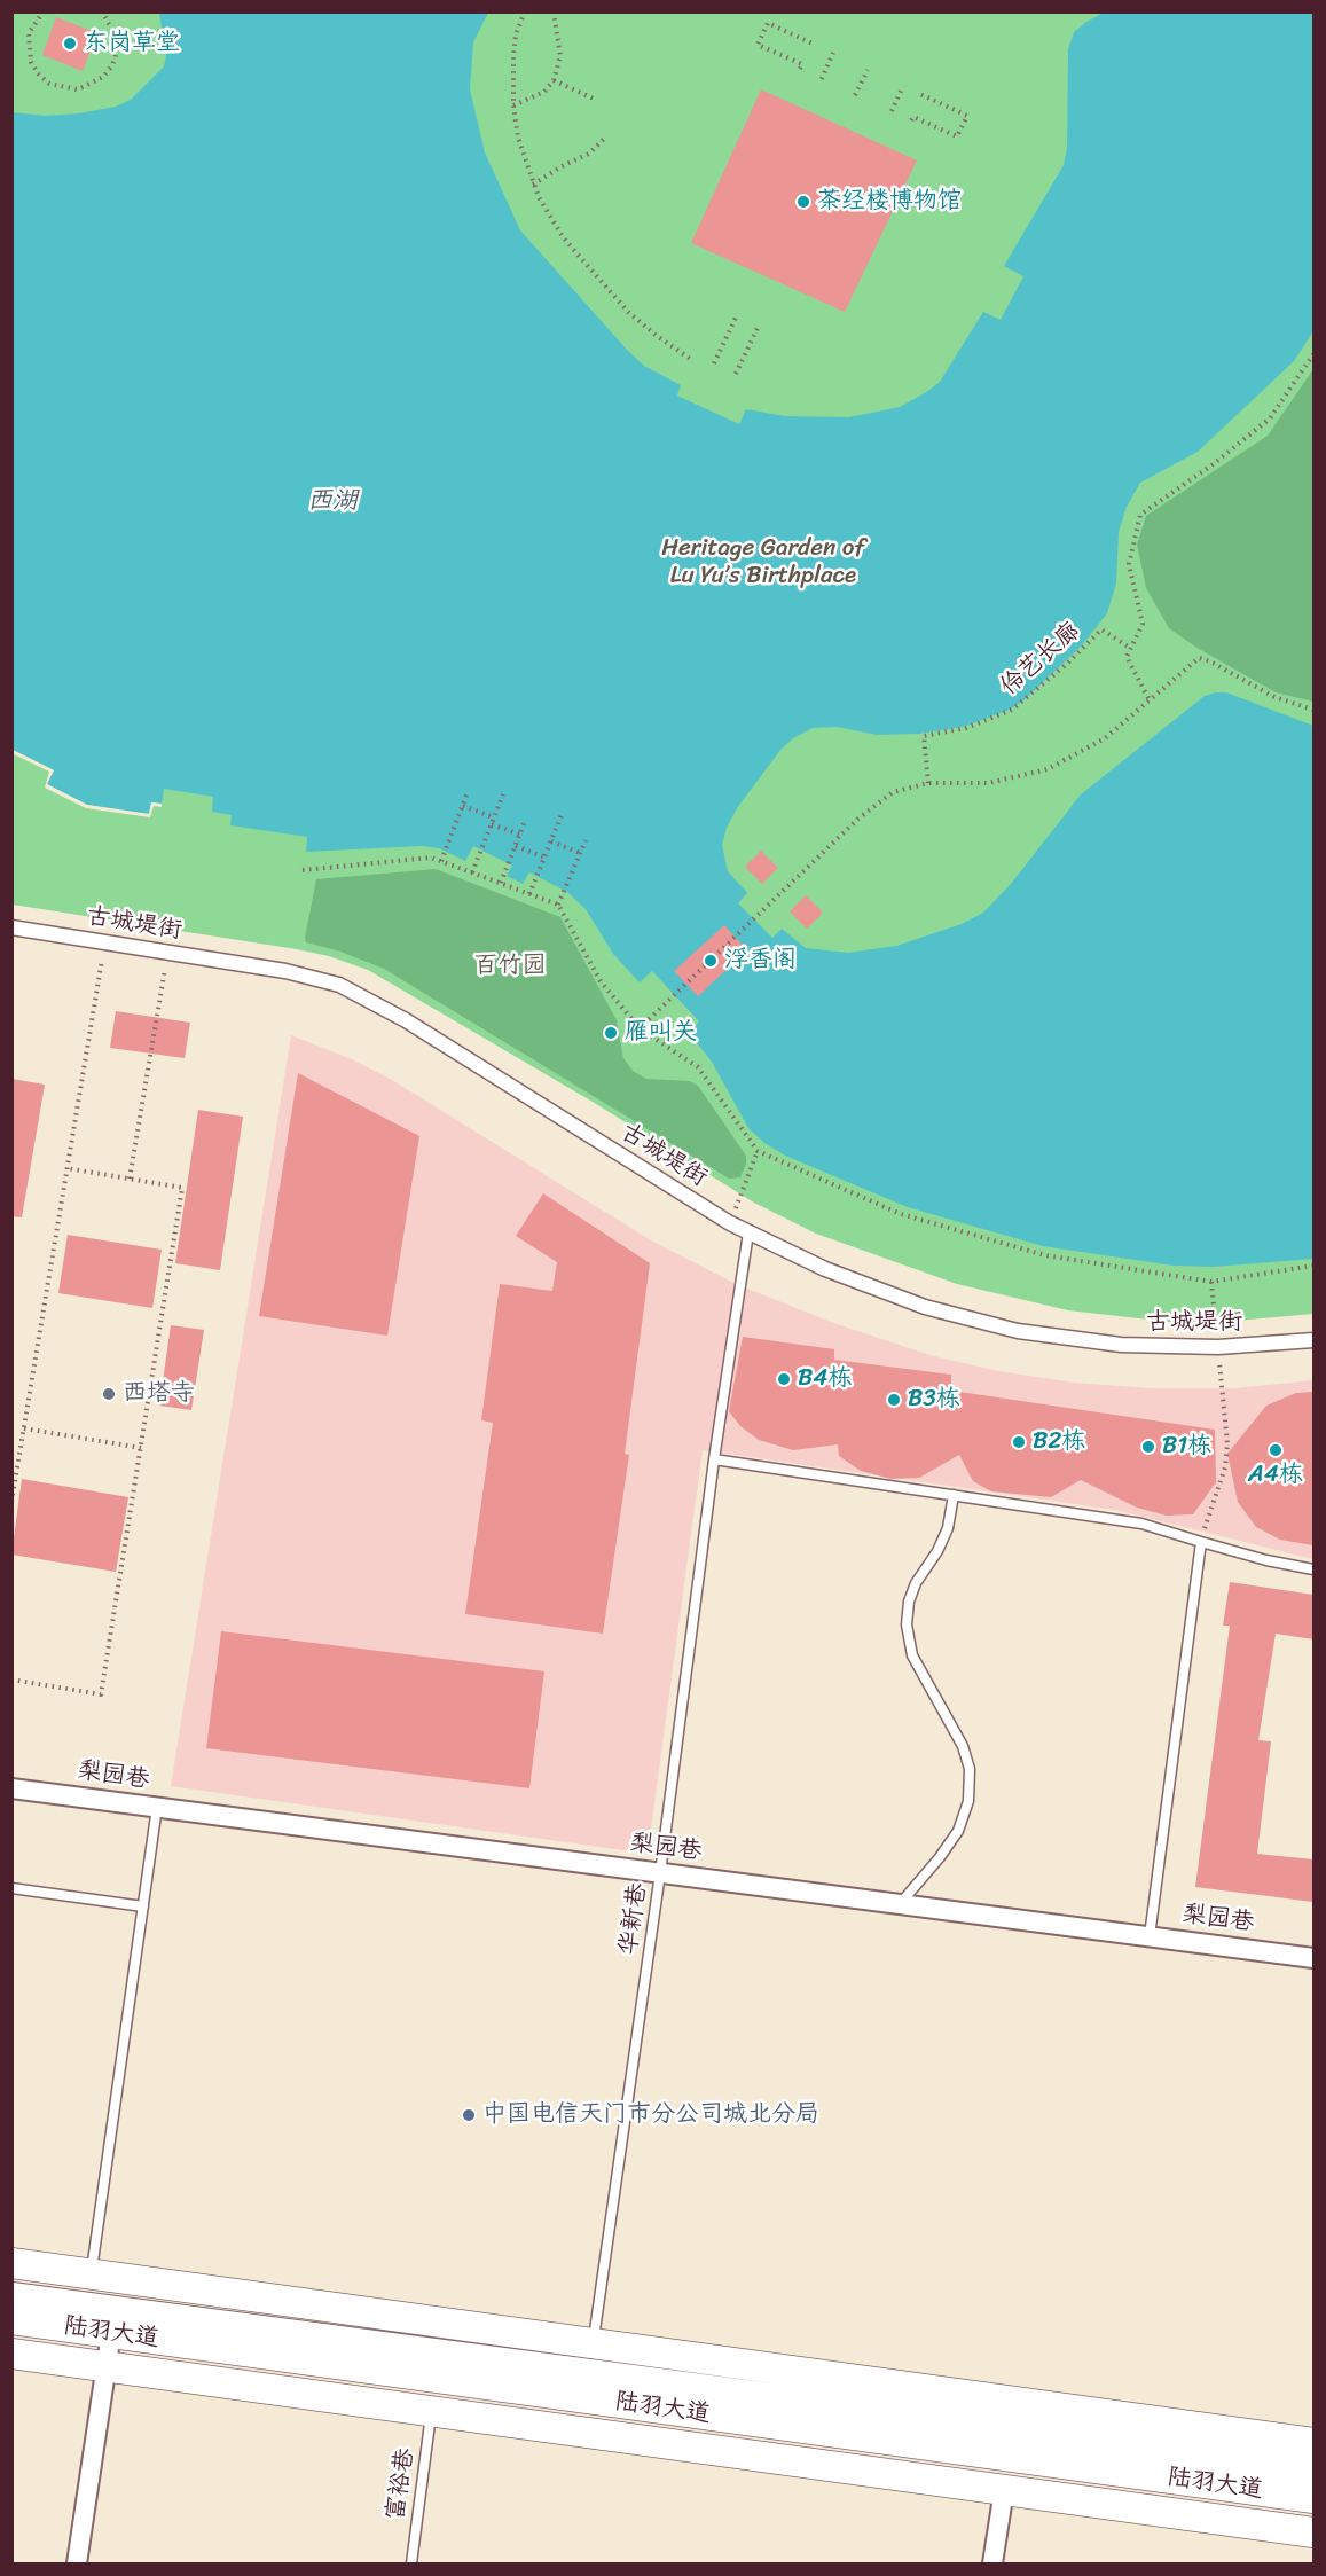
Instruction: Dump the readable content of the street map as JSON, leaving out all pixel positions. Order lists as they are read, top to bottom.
{
  "streets": {
    "main road": ["陆羽大道"],
    "street": ["古城堤街", "梨园巷"],
    "lane": ["华新巷", "富裕巷"],
    "path": ["伶艺长廊"]
  },
  "crossings": [
    ["古城堤街", "华新巷"],
    ["梨园巷", "华新巷"]
  ],
  "water": ["西湖"],
  "parks": ["Heritage Garden of Lu Yu’s Birthplace", "百竹园"],
  "places": [
    "东岗草堂",
    "茶经楼博物馆",
    "浮香阁",
    "雁叫关",
    "B4栋",
    "西塔寺",
    "B3栋",
    "B2栋",
    "B1栋",
    "A4栋",
    "中国电信天门市分公司城北分局"
  ]
}
